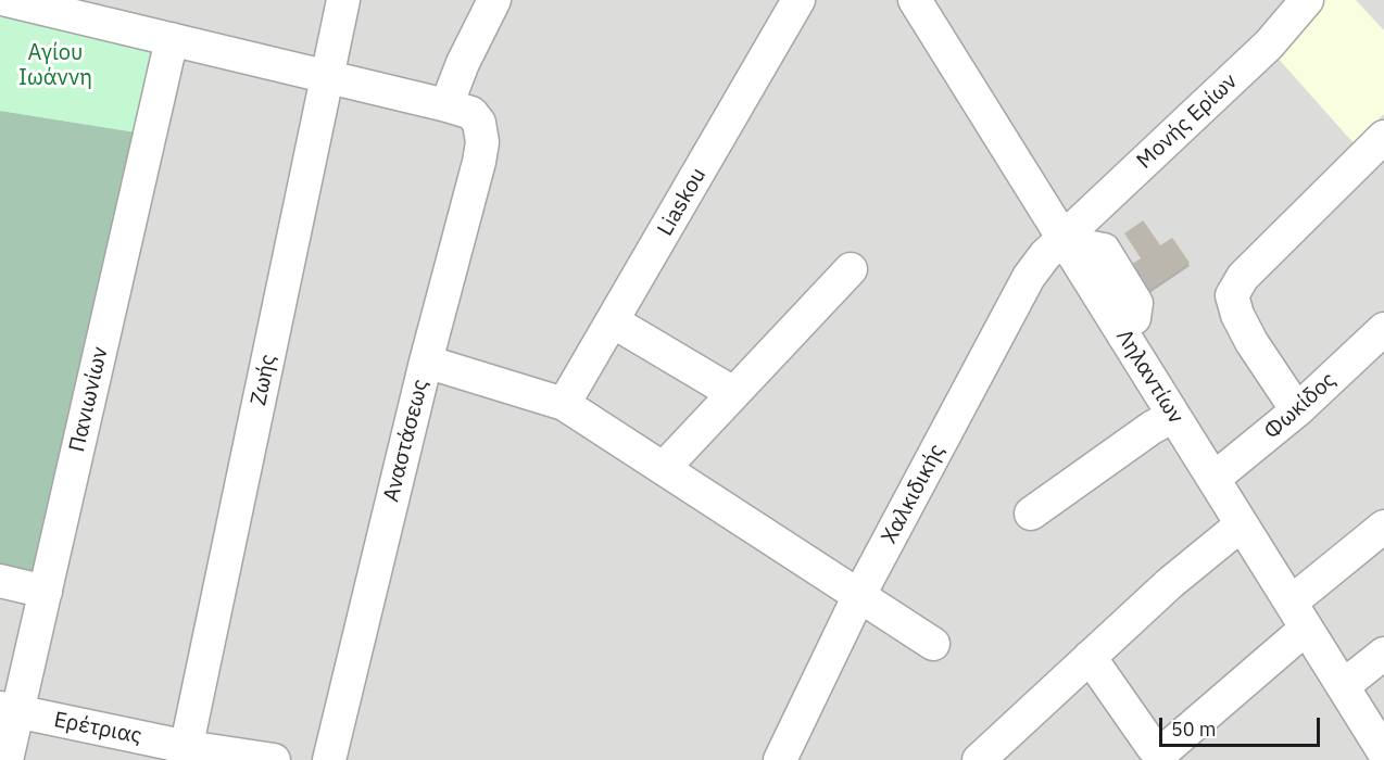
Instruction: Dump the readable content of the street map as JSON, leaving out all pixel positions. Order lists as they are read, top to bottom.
{
  "streets": {
    "street": [
      "Μονής Ερίων",
      "Liaskou",
      "Ληλαντίων",
      "Ζωής",
      "Πανιωνίων",
      "Φωκίδος",
      "Αναστάσεως",
      "Χαλκιδικής",
      "Ερέτριας"
    ]
  },
  "crossings": [
    ["Μονής Ερίων", "Ληλαντίων"],
    ["Μονής Ερίων", "Χαλκιδικής"],
    ["Ληλαντίων", "Φωκίδος"],
    ["Ληλαντίων", "Χαλκιδικής"],
    ["Ζωής", "Ερέτριας"],
    ["Πανιωνίων", "Ερέτριας"]
  ],
  "parks": ["Αγίου Ιωάννη"],
  "scale_bar": "50 m"
}
